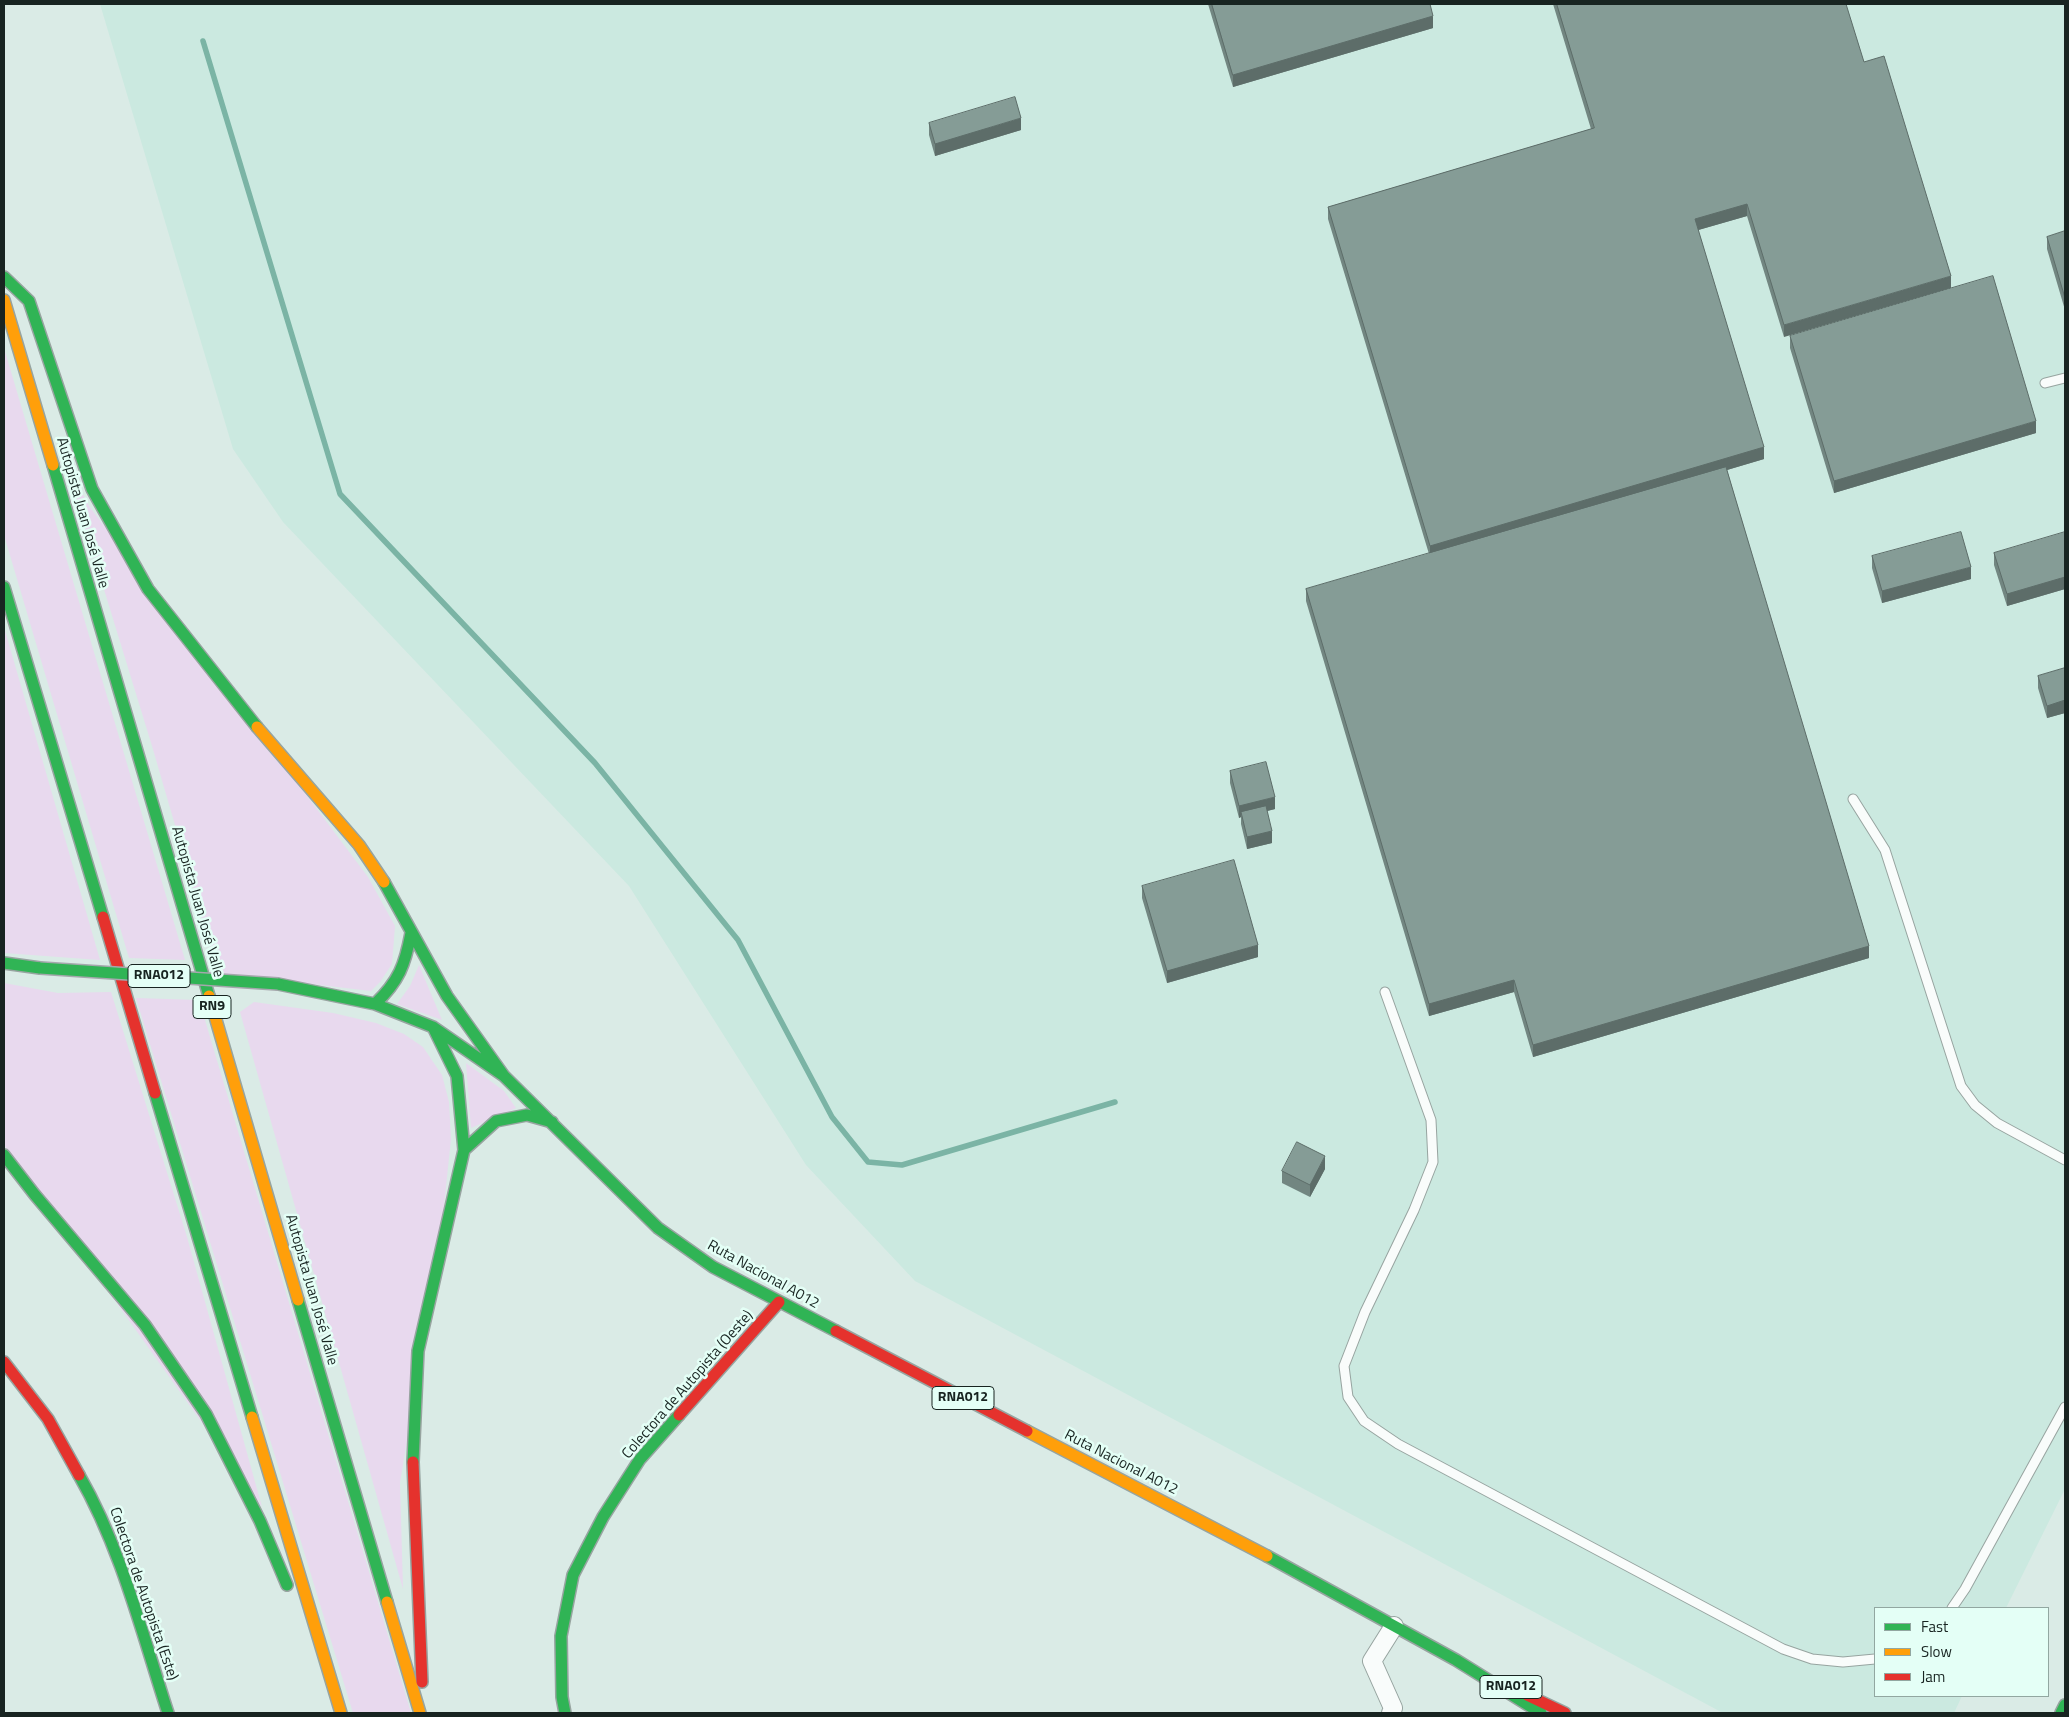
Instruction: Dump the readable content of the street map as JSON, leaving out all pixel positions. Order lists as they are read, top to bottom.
{
  "streets": {
    "main road": [
      "Autopista Juan José Valle",
      "RNA012",
      "RN9",
      "Ruta Nacional A012",
      "Colectora de Autopista (Oeste)",
      "Colectora de Autopista (Este)"
    ]
  },
  "crossings": [
    ["Ruta Nacional A012", "Colectora de Autopista (Oeste)"]
  ],
  "legend": ["Fast", "Slow", "Jam"]
}
